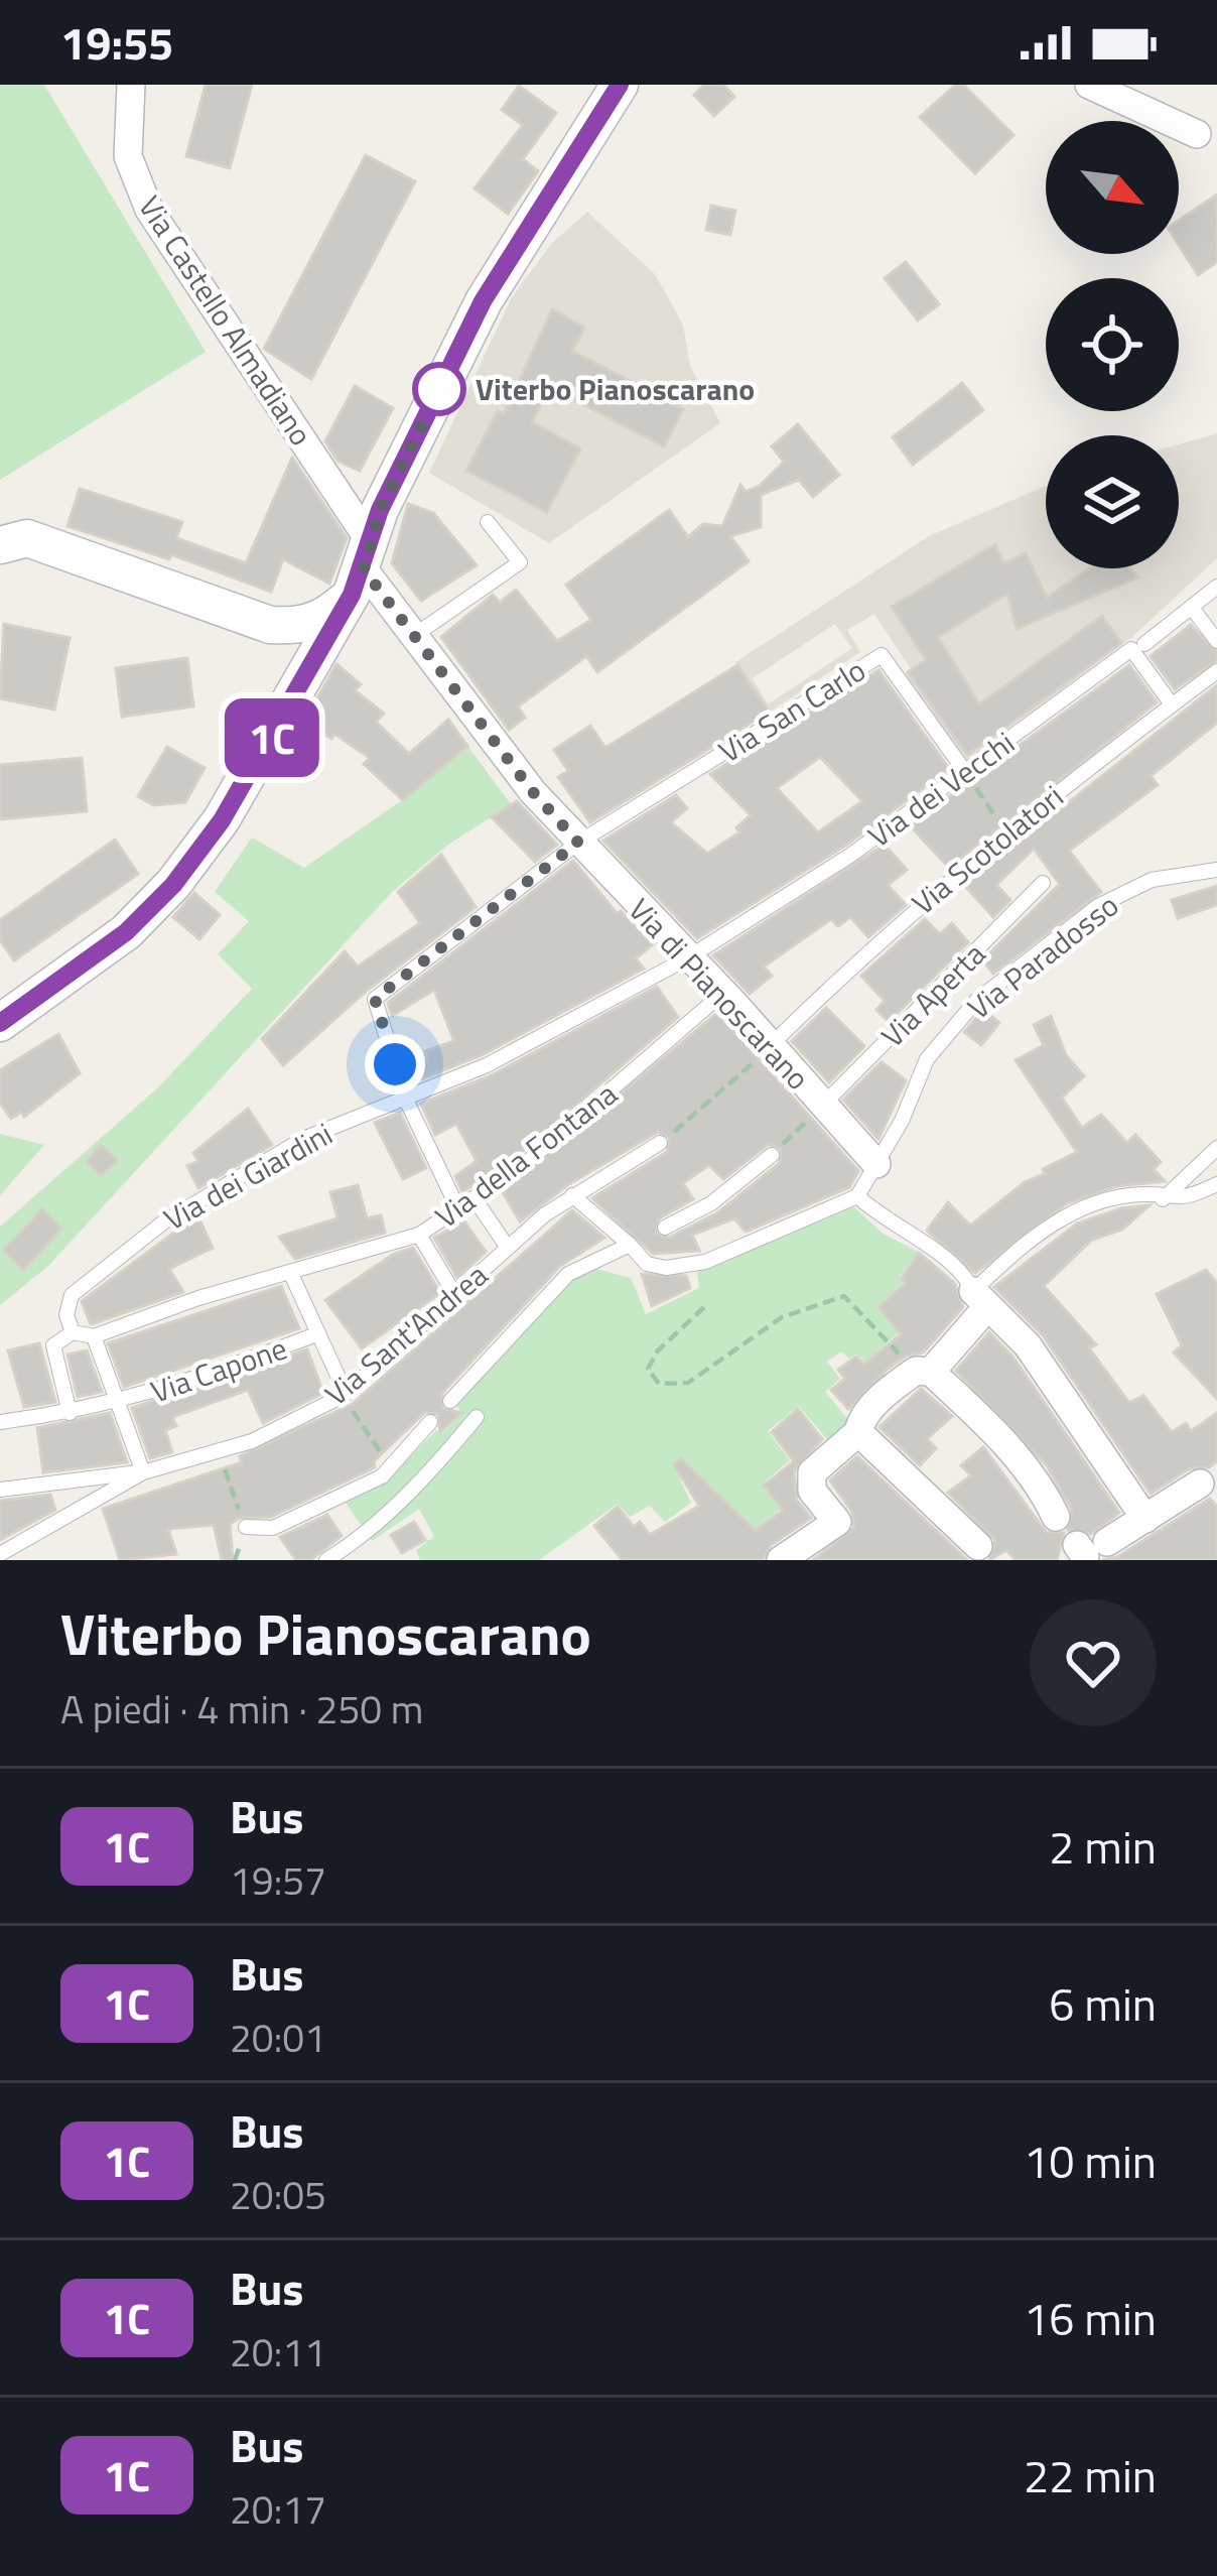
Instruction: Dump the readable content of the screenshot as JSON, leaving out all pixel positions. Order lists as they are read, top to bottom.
{
  "streets": {
    "street": ["Via Castello Almadiano", "Via di Pianoscarano"],
    "lane": [
      "Via San Carlo",
      "Via dei Vecchi",
      "Via Scotolatori",
      "Via Paradosso",
      "Via Aperta",
      "Via della Fontana",
      "Via dei Giardini",
      "Via Sant'Andrea",
      "Via Capone"
    ]
  },
  "crossings": [
    ["Via Castello Almadiano", "Via di Pianoscarano"],
    ["Via San Carlo", "Via dei Vecchi"],
    ["Via San Carlo", "Via di Pianoscarano"],
    ["Via dei Vecchi", "Via Scotolatori"],
    ["Via dei Vecchi", "Via di Pianoscarano"],
    ["Via dei Vecchi", "Via dei Giardini"],
    ["Via Scotolatori", "Via di Pianoscarano"],
    ["Via Paradosso", "Via di Pianoscarano"],
    ["Via di Pianoscarano", "Via Aperta"],
    ["Via di Pianoscarano", "Via della Fontana"],
    ["Via di Pianoscarano", "Via dei Giardini"]
  ],
  "places": ["Viterbo Pianoscarano"],
  "lines": ["bus line 1C"],
  "north": "bottom right",
  "page": {
    "status": "19:55",
    "on_map": "1C",
    "heading": ["Viterbo Pianoscarano", "A piedi · 4 min · 250 m"],
    "list": [
      {
        "mark": "1C",
        "name": "Bus",
        "note": "19:57",
        "value": "2 min"
      },
      {
        "mark": "1C",
        "name": "Bus",
        "note": "20:01",
        "value": "6 min"
      },
      {
        "mark": "1C",
        "name": "Bus",
        "note": "20:05",
        "value": "10 min"
      },
      {
        "mark": "1C",
        "name": "Bus",
        "note": "20:11",
        "value": "16 min"
      },
      {
        "mark": "1C",
        "name": "Bus",
        "note": "20:17",
        "value": "22 min"
      }
    ]
  }
}
